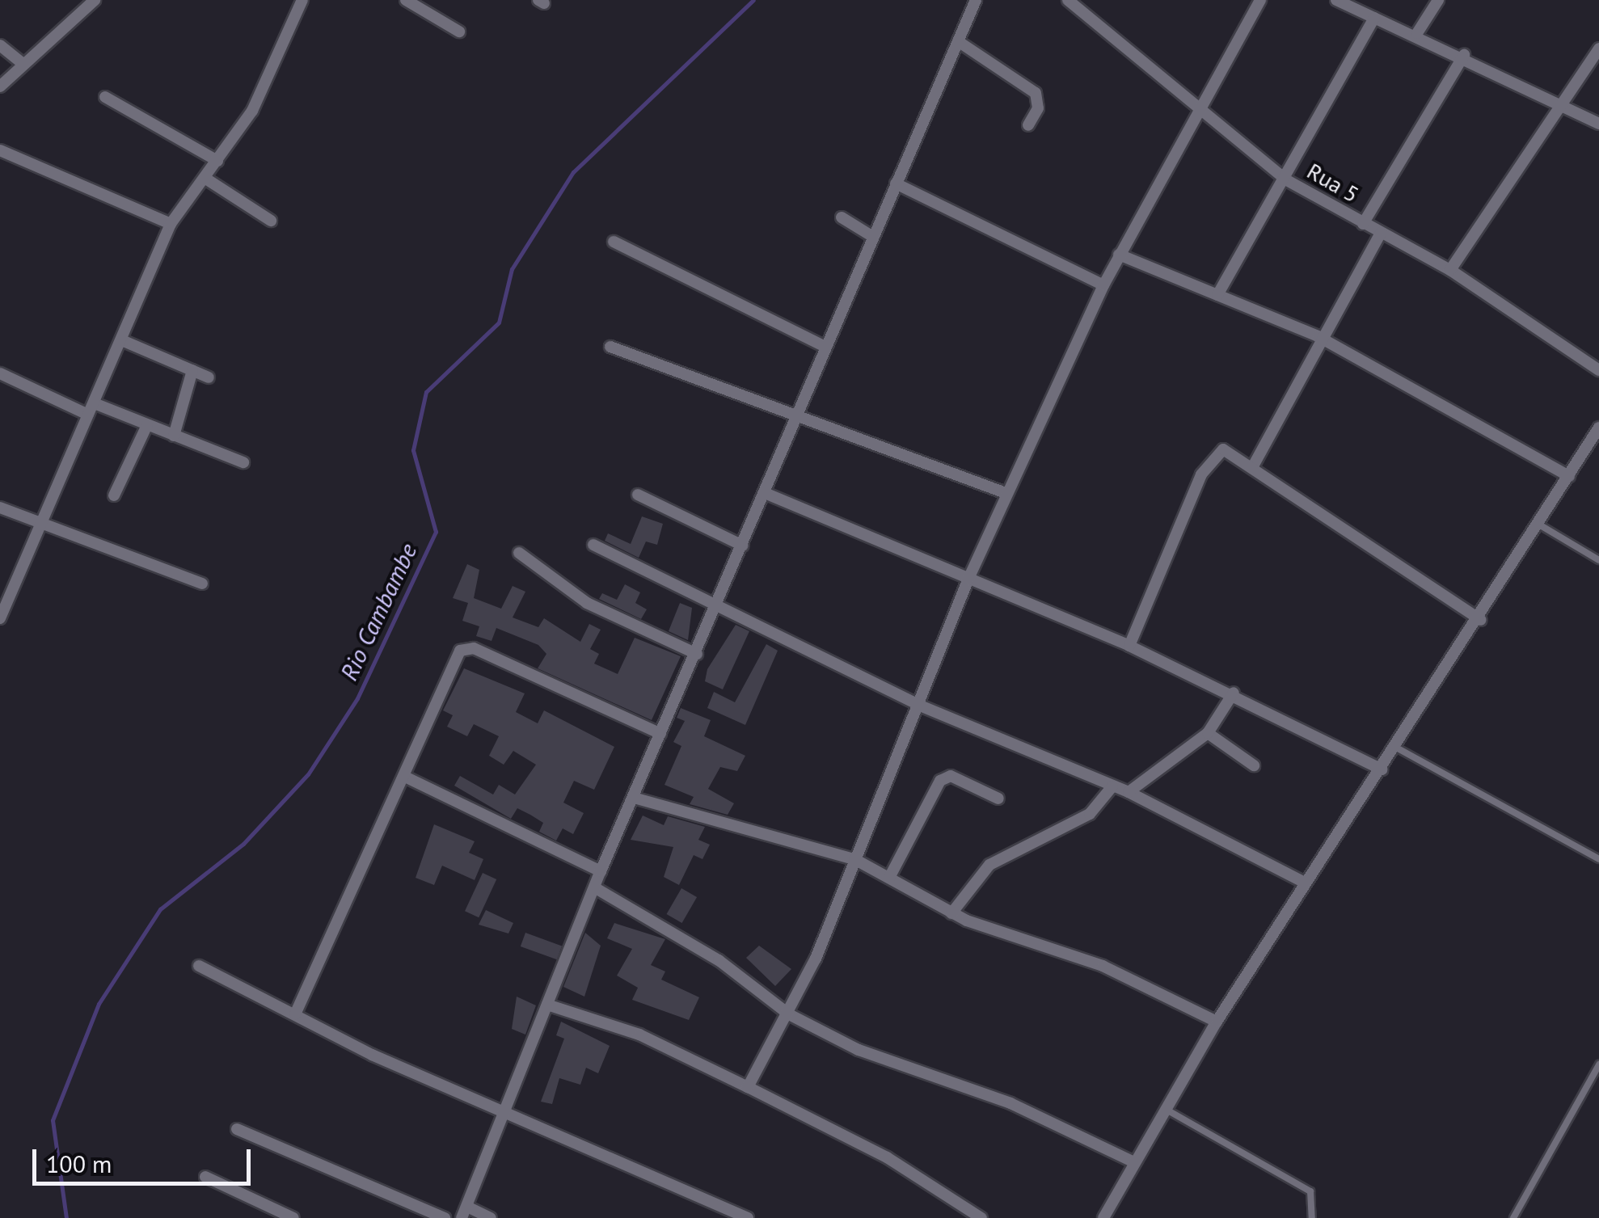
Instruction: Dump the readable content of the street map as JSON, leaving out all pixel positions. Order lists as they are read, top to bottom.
{
  "streets": {
    "street": ["Rua 5"]
  },
  "water": ["Rio Cambambe"],
  "scale_bar": "100 m"
}
